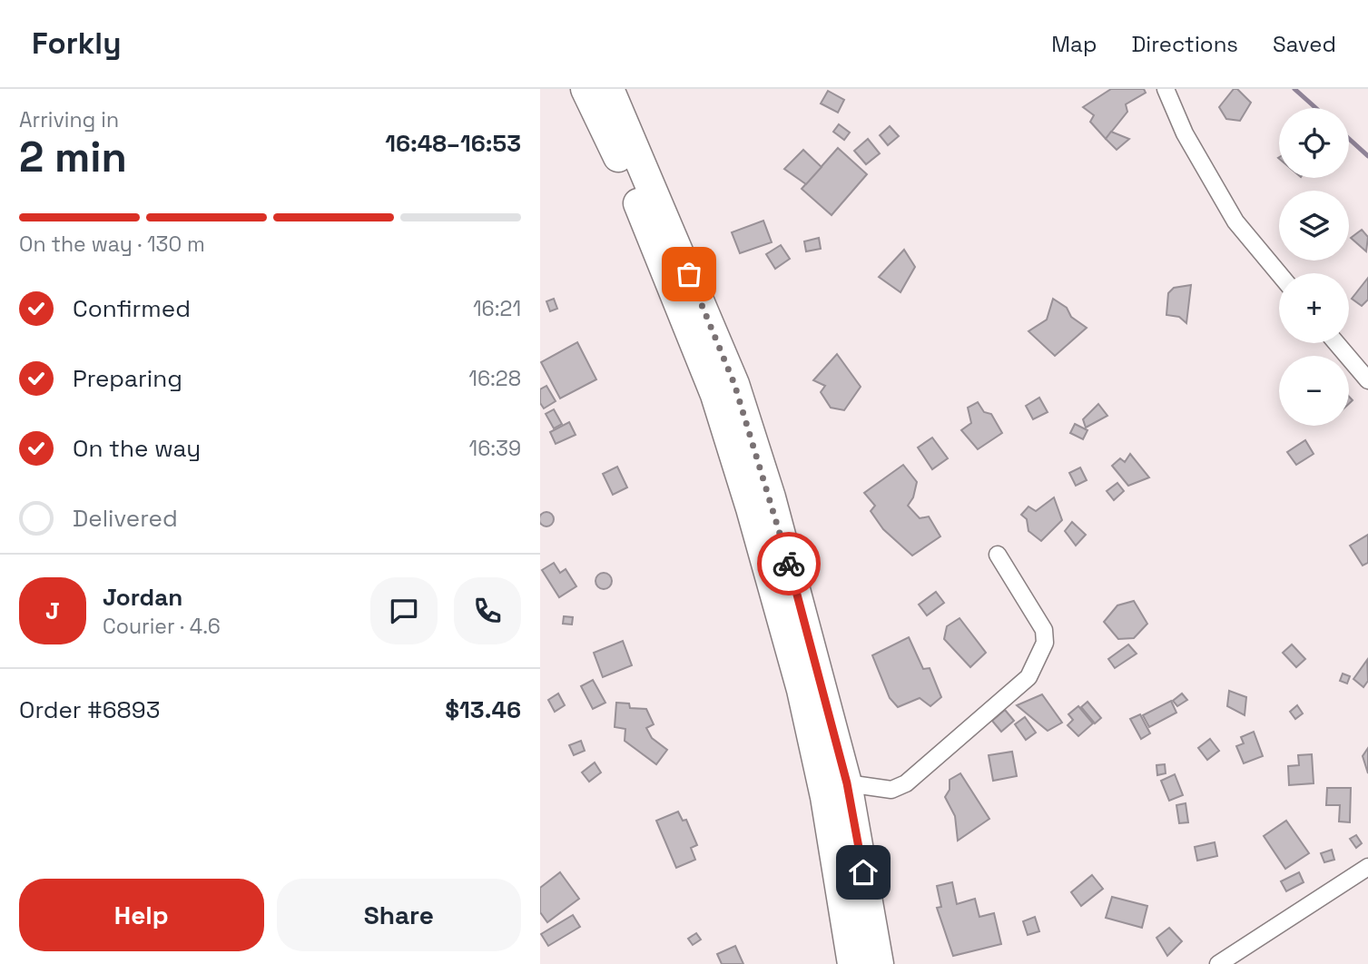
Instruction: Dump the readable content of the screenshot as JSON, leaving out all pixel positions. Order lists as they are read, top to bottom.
{
  "page": {
    "header": "Forkly",
    "nav": ["Map", "Directions", "Saved"],
    "heading": ["2 min", "Arriving in", "16:48–16:53"],
    "panel": [
      "Jordan",
      "Courier · 4.6",
      "Order #6893",
      "$13.46"
    ],
    "map_buttons": ["+", "−"],
    "bar": "On the way · 130 m",
    "list": [
      ["Confirmed", "16:21"],
      ["Preparing", "16:28"],
      ["On the way", "16:39"],
      "Delivered"
    ],
    "round": "J",
    "buttons": ["Help", "Share"]
  }
}
